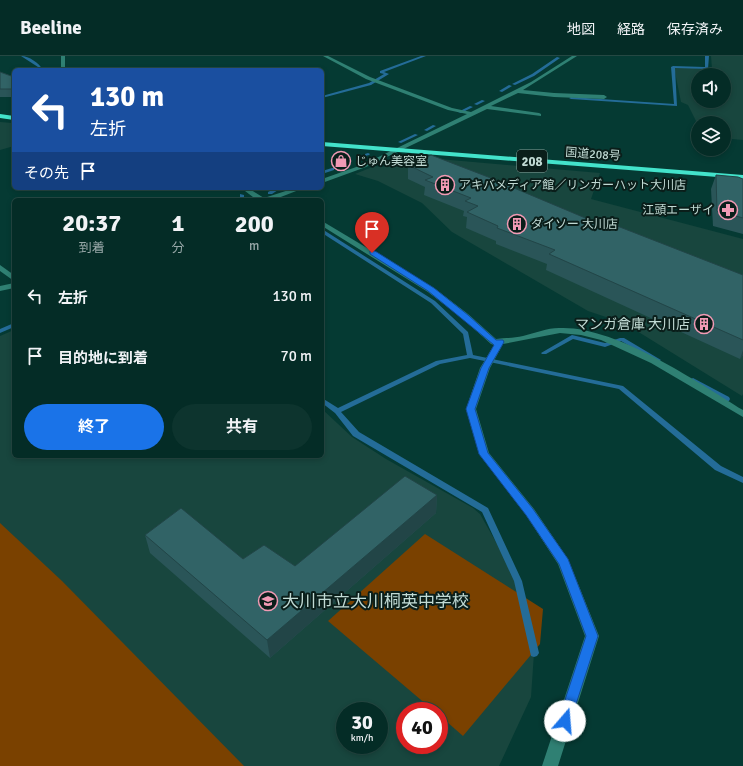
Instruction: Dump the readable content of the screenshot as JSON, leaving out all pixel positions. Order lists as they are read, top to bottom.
{
  "streets": {
    "highway": ["国道208号", "208"]
  },
  "places": {
    "shop": ["じゅん美容室"],
    "building": ["アキバメディア館／リンガーハット大川店", "ダイソー 大川店", "マンガ倉庫 大川店"],
    "pharmacy": ["江頭エーザイ"],
    "school or university": ["大川市立大川桐英中学校"]
  },
  "page": {
    "header": "Beeline",
    "nav": ["地図", "経路", "保存済み"],
    "turn": ["130 m", "左折"],
    "then": "その先",
    "eta": [
      "20:37",
      "到着",
      "1",
      "分",
      "200",
      "m"
    ],
    "list": [
      {
        "name": "左折",
        "value": "130 m"
      },
      {
        "name": "目的地に到着",
        "value": "70 m"
      }
    ],
    "buttons": ["終了", "共有"],
    "speed": "30 km/h",
    "limit": "40"
  }
}
